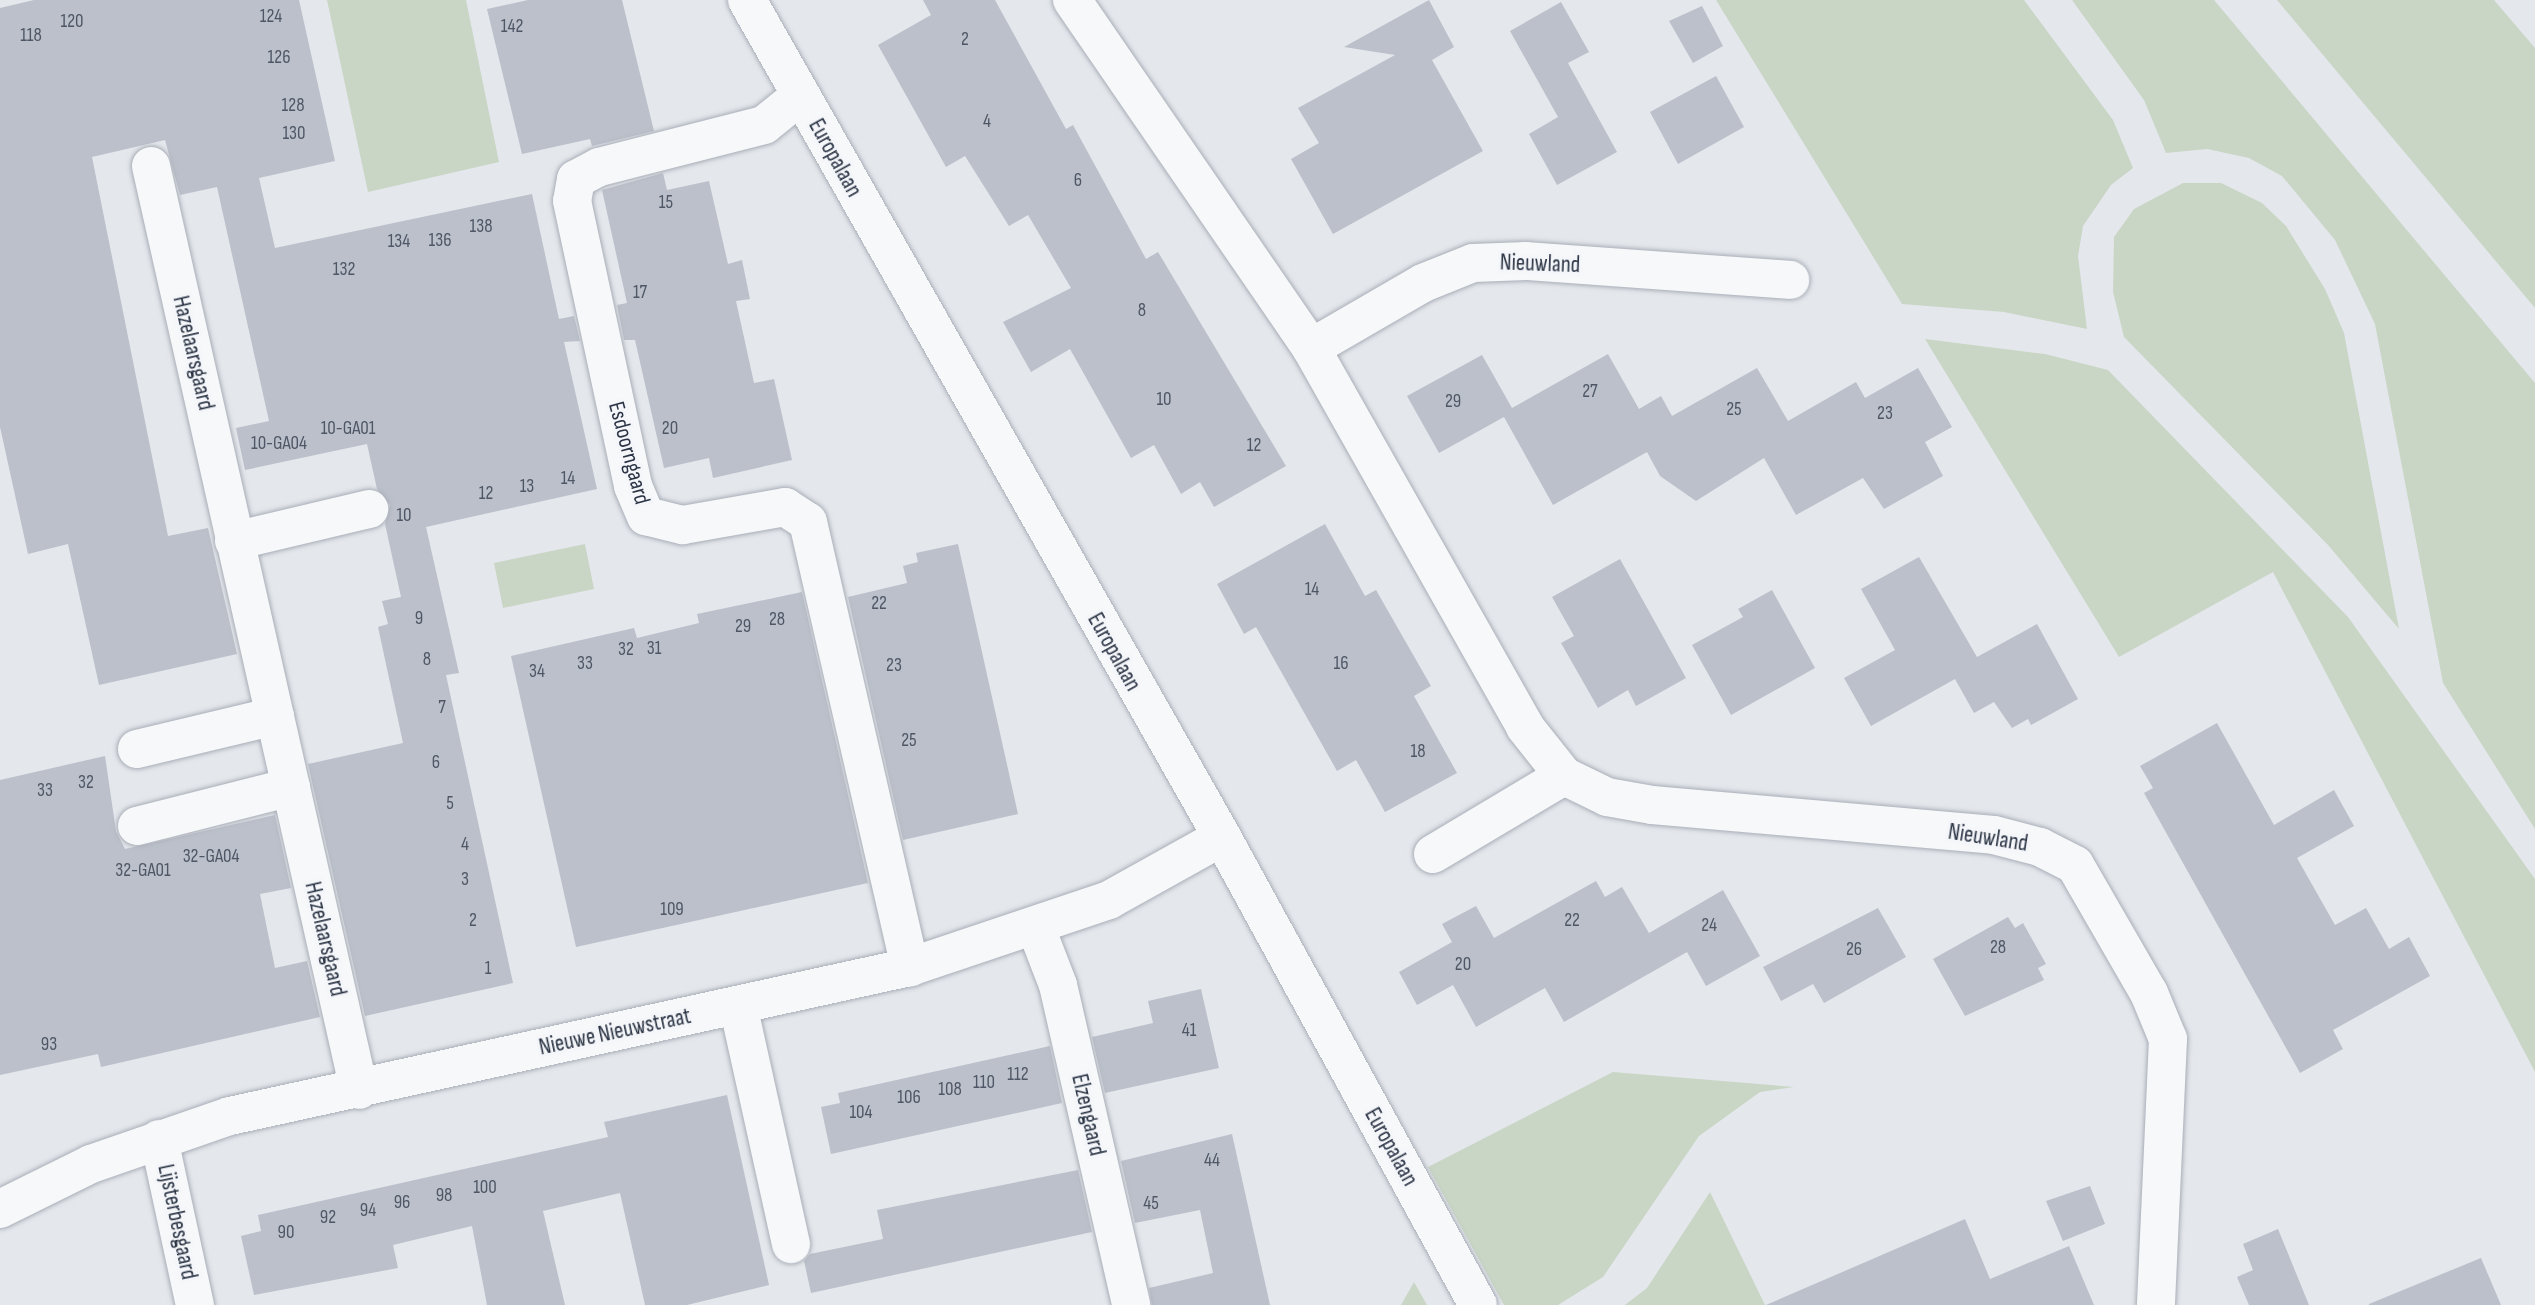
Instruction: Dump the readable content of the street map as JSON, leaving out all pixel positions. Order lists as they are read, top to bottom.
{
  "streets": {
    "street": [
      "Europalaan",
      "Nieuwland",
      "Hazelaarsgaard",
      "Esdoorngaard",
      "Nieuwe Nieuwstraat",
      "Elzengaard",
      "Lijsterbesgaard"
    ]
  },
  "crossings": [
    ["Europalaan", "Esdoorngaard"],
    ["Europalaan", "Nieuwe Nieuwstraat"],
    ["Hazelaarsgaard", "Nieuwe Nieuwstraat"],
    ["Esdoorngaard", "Nieuwe Nieuwstraat"],
    ["Nieuwe Nieuwstraat", "Elzengaard"],
    ["Nieuwe Nieuwstraat", "Lijsterbesgaard"]
  ],
  "house_numbers": [
    "124",
    "120",
    "142",
    "118",
    "2",
    "126",
    "128",
    "4",
    "130",
    "6",
    "15",
    "138",
    "136",
    "134",
    "132",
    "17",
    "8",
    "27",
    "10",
    "29",
    "25",
    "23",
    "10-GA01",
    "20",
    "10-GA04",
    "12",
    "14",
    "13",
    "12",
    "10",
    "14",
    "22",
    "9",
    "28",
    "29",
    "31",
    "32",
    "8",
    "33",
    "16",
    "23",
    "34",
    "7",
    "25",
    "18",
    "6",
    "32",
    "33",
    "5",
    "4",
    "32-GA04",
    "32-GA01",
    "3",
    "109",
    "2",
    "22",
    "24",
    "28",
    "26",
    "20",
    "1",
    "41",
    "93",
    "112",
    "110",
    "108",
    "106",
    "104",
    "44",
    "100",
    "98",
    "96",
    "45",
    "94",
    "92",
    "90"
  ]
}
